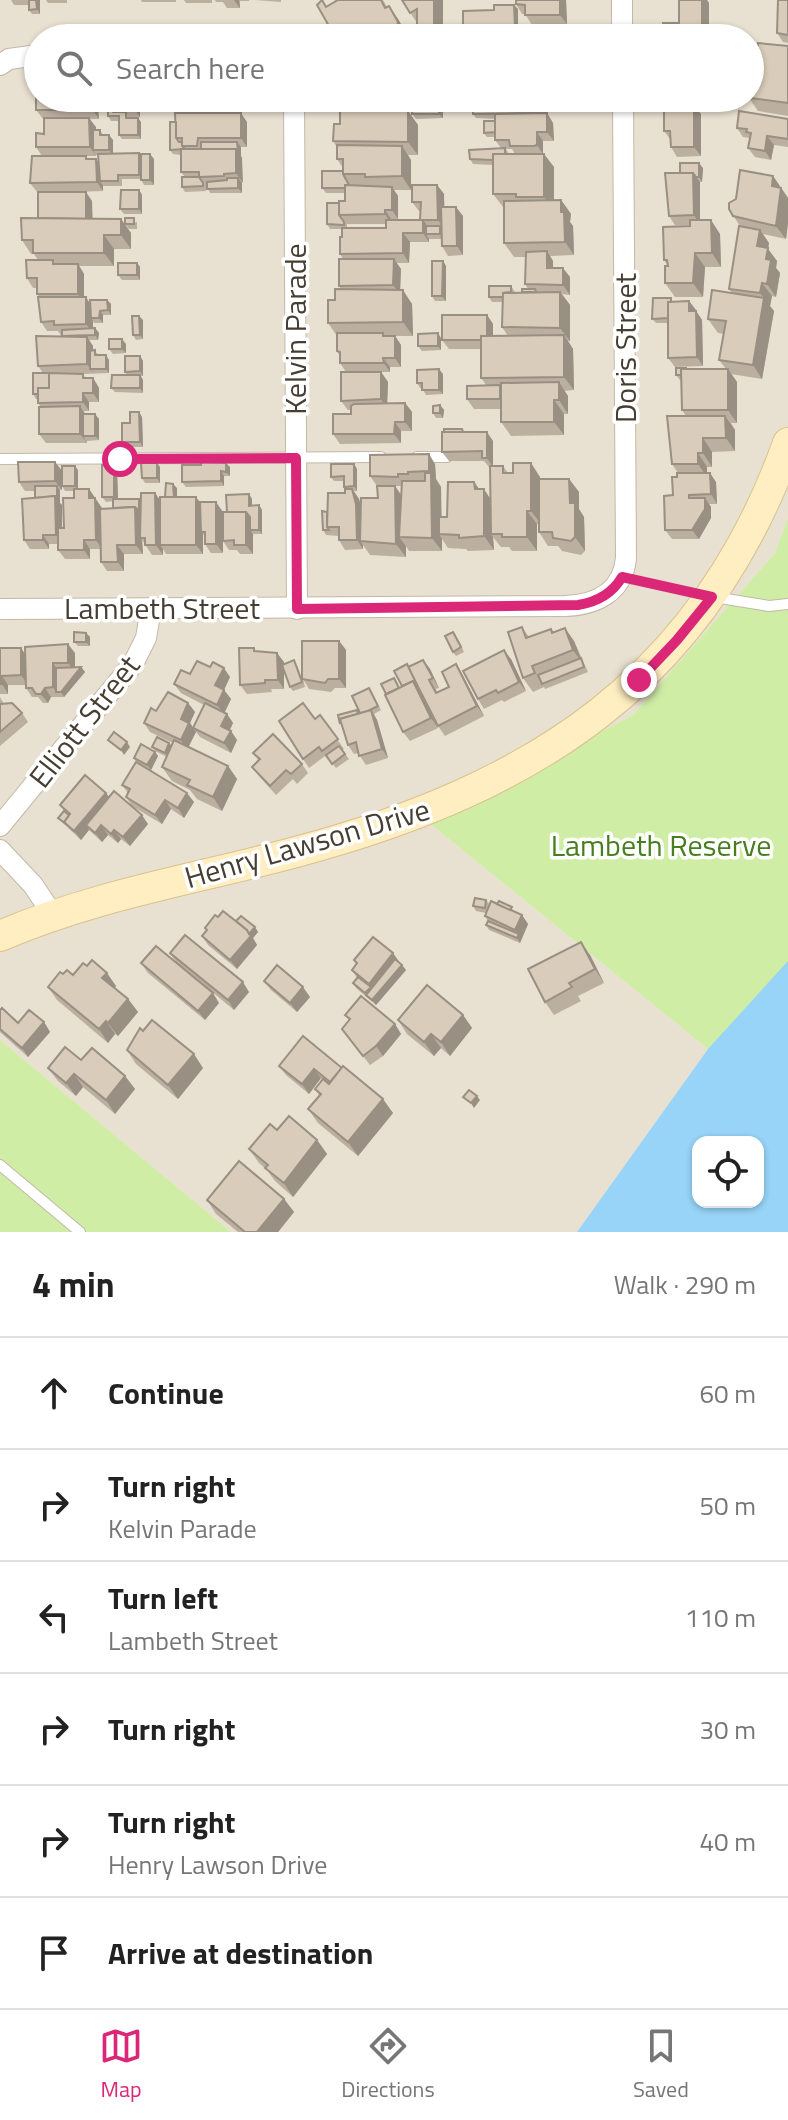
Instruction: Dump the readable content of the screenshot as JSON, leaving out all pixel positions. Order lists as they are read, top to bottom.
{
  "streets": {
    "main road": ["Henry Lawson Drive"],
    "street": [
      "Kelvin Parade",
      "Doris Street",
      "Lambeth Street",
      "Elliott Street"
    ]
  },
  "crossings": [
    ["Kelvin Parade", "Lambeth Street"],
    ["Doris Street", "Lambeth Street"],
    ["Lambeth Street", "Elliott Street"]
  ],
  "parks": ["Lambeth Reserve"],
  "page": {
    "search": "Search here",
    "heading": ["4 min", "Walk · 290 m"],
    "list": [
      ["Continue", "60 m"],
      ["Turn right", "Kelvin Parade", "50 m"],
      ["Turn left", "Lambeth Street", "110 m"],
      ["Turn right", "30 m"],
      ["Turn right", "Henry Lawson Drive", "40 m"],
      "Arrive at destination"
    ],
    "nav": ["Map", "Directions", "Saved"]
  }
}
